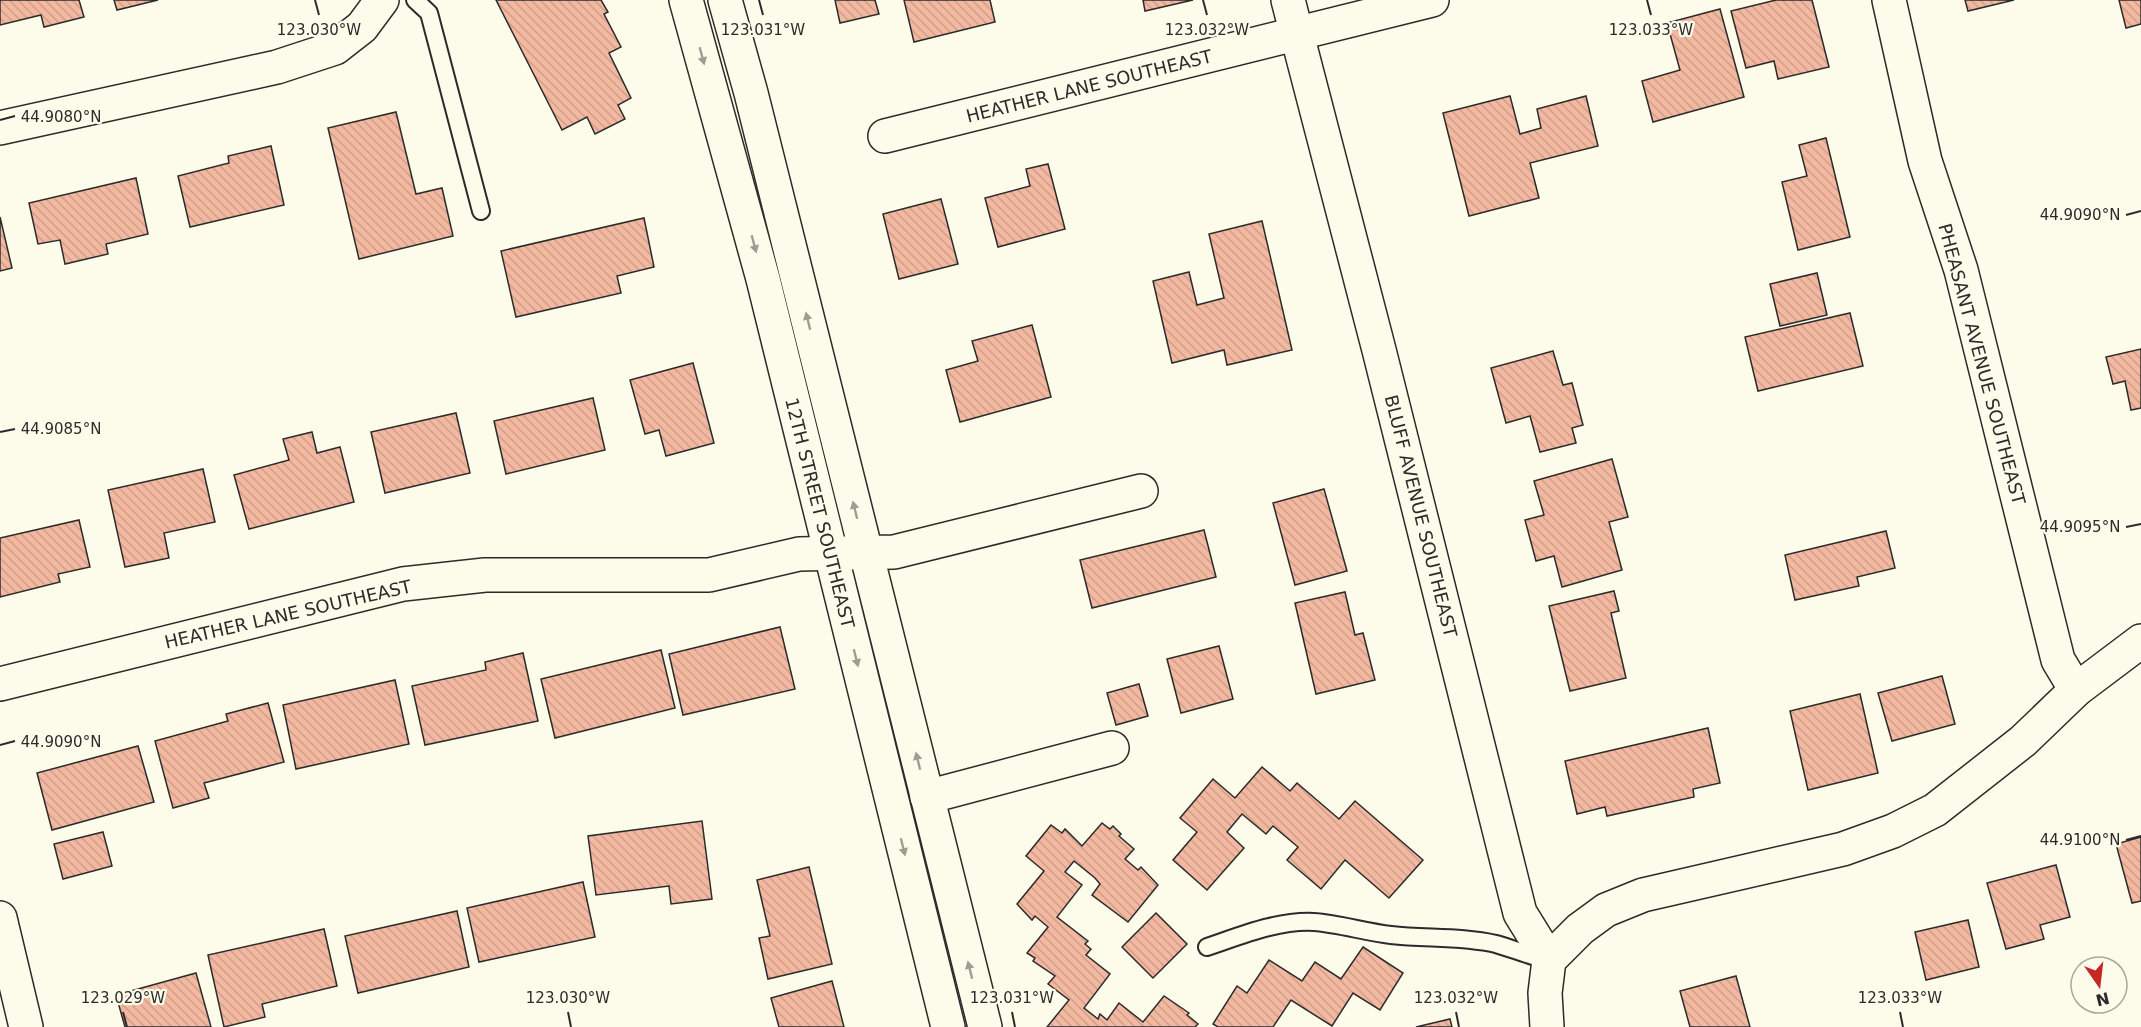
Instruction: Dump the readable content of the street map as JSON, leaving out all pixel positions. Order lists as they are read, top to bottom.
{
  "streets": {
    "street": [
      "HEATHER LANE SOUTHEAST",
      "PHEASANT AVENUE SOUTHEAST",
      "12TH STREET SOUTHEAST",
      "BLUFF AVENUE SOUTHEAST"
    ]
  },
  "crossings": [
    ["HEATHER LANE SOUTHEAST", "12TH STREET SOUTHEAST"],
    ["HEATHER LANE SOUTHEAST", "BLUFF AVENUE SOUTHEAST"]
  ],
  "north": "bottom",
  "coordinates": [
    "123.030°W",
    "123.031°W",
    "123.032°W",
    "123.033°W",
    "44.9080°N",
    "44.9090°N",
    "44.9085°N",
    "44.9095°N",
    "44.9100°N",
    "123.029°W"
  ]
}
